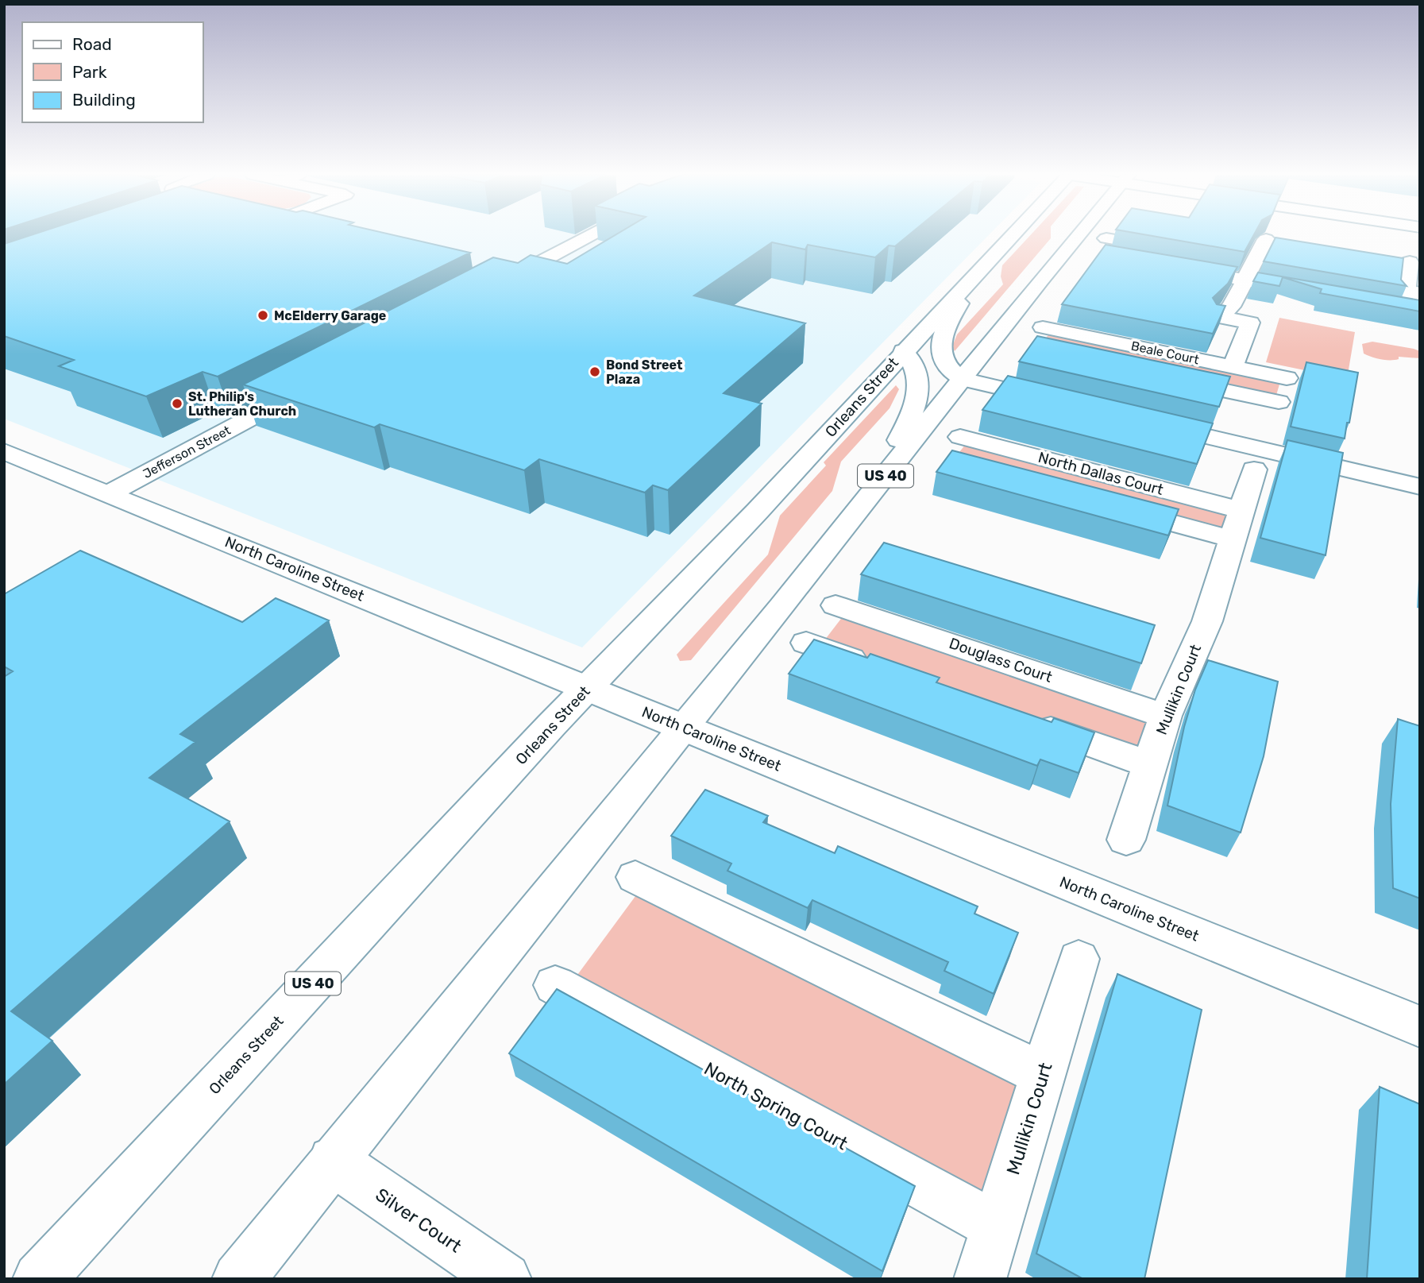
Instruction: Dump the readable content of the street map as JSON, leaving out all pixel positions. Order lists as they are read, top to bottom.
{
  "streets": {
    "street": [
      "Beale Court",
      "Orleans Street",
      "Jefferson Street",
      "North Dallas Court",
      "US 40",
      "North Caroline Street",
      "Douglass Court",
      "Mullikin Court",
      "North Spring Court",
      "Silver Court"
    ]
  },
  "crossings": [
    ["Orleans Street", "North Caroline Street"],
    ["Jefferson Street", "North Caroline Street"],
    ["North Dallas Court", "Mullikin Court"],
    ["US 40", "North Caroline Street"],
    ["US 40", "Silver Court"],
    ["Douglass Court", "Mullikin Court"],
    ["Mullikin Court", "North Spring Court"]
  ],
  "places": ["McElderry Garage", "Bond Street Plaza", "St. Philip's Lutheran Church"],
  "legend": ["Road", "Park", "Building"]
}
